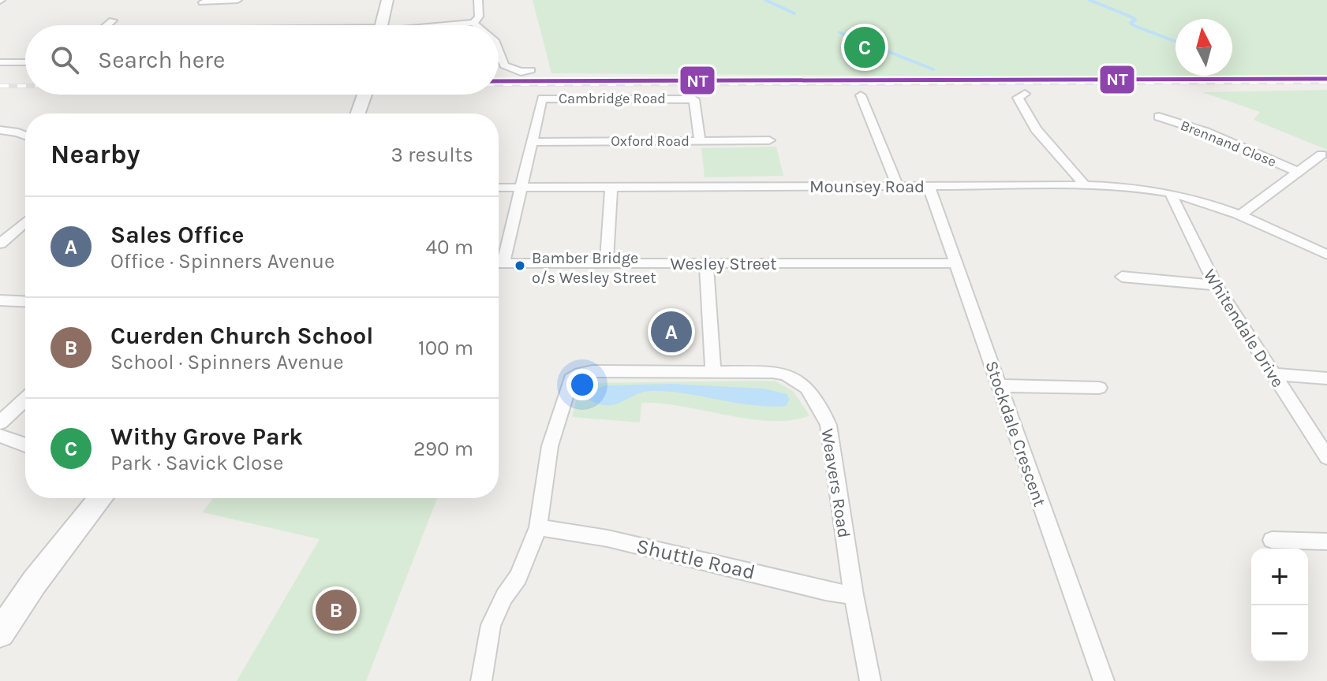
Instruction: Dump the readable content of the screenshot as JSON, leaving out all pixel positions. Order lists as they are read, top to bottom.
{
  "streets": {
    "street": [
      "Cambridge Road",
      "Oxford Road",
      "Brennand Close",
      "Mounsey Road",
      "Wesley Street",
      "Whitendale Drive",
      "Stockdale Crescent",
      "Weavers Road",
      "Shuttle Road"
    ]
  },
  "crossings": [
    ["Cambridge Road", "Oxford Road"],
    ["Cambridge Road", "Mounsey Road"],
    ["Mounsey Road", "Whitendale Drive"],
    ["Mounsey Road", "Stockdale Crescent"],
    ["Wesley Street", "Stockdale Crescent"],
    ["Weavers Road", "Shuttle Road"]
  ],
  "places": ["Bamber Bridge o/s Wesley Street"],
  "lines": ["transit line NT"],
  "north": "top",
  "page": {
    "pins": ["C", "A", "B"],
    "search": "Search here",
    "heading": ["Nearby", "3 results"],
    "list": [
      {
        "mark": "A",
        "name": "Sales Office",
        "note": "Office · Spinners Avenue",
        "value": "40 m"
      },
      {
        "mark": "B",
        "name": "Cuerden Church School",
        "note": "School · Spinners Avenue",
        "value": "100 m"
      },
      {
        "mark": "C",
        "name": "Withy Grove Park",
        "note": "Park · Savick Close",
        "value": "290 m"
      }
    ],
    "map_buttons": ["+", "−"]
  }
}
